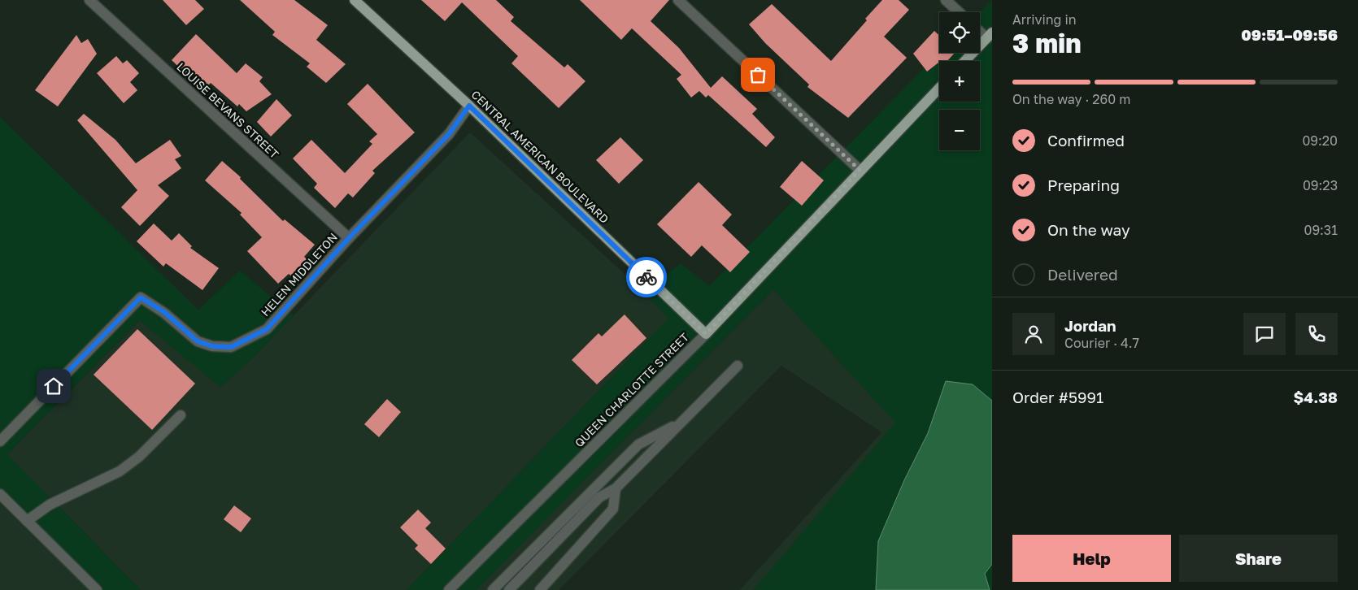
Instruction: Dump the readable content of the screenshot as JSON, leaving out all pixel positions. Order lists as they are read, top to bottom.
{
  "streets": {
    "main road": ["CENTRAL AMERICAN BOULEVARD", "QUEEN CHARLOTTE STREET"],
    "street": ["LOUISE BEVANS STREET", "HELEN MIDDLETON"]
  },
  "crossings": [
    ["LOUISE BEVANS STREET", "HELEN MIDDLETON"],
    ["CENTRAL AMERICAN BOULEVARD", "HELEN MIDDLETON"],
    ["CENTRAL AMERICAN BOULEVARD", "QUEEN CHARLOTTE STREET"]
  ],
  "page": {
    "heading": ["3 min", "Arriving in", "09:51–09:56"],
    "panel": [
      "Jordan",
      "Courier · 4.7",
      "Order #5991",
      "$4.38"
    ],
    "map_buttons": ["+", "−"],
    "bar": "On the way · 260 m",
    "list": [
      ["Confirmed", "09:20"],
      ["Preparing", "09:23"],
      ["On the way", "09:31"],
      "Delivered"
    ],
    "buttons": ["Help", "Share"]
  }
}
